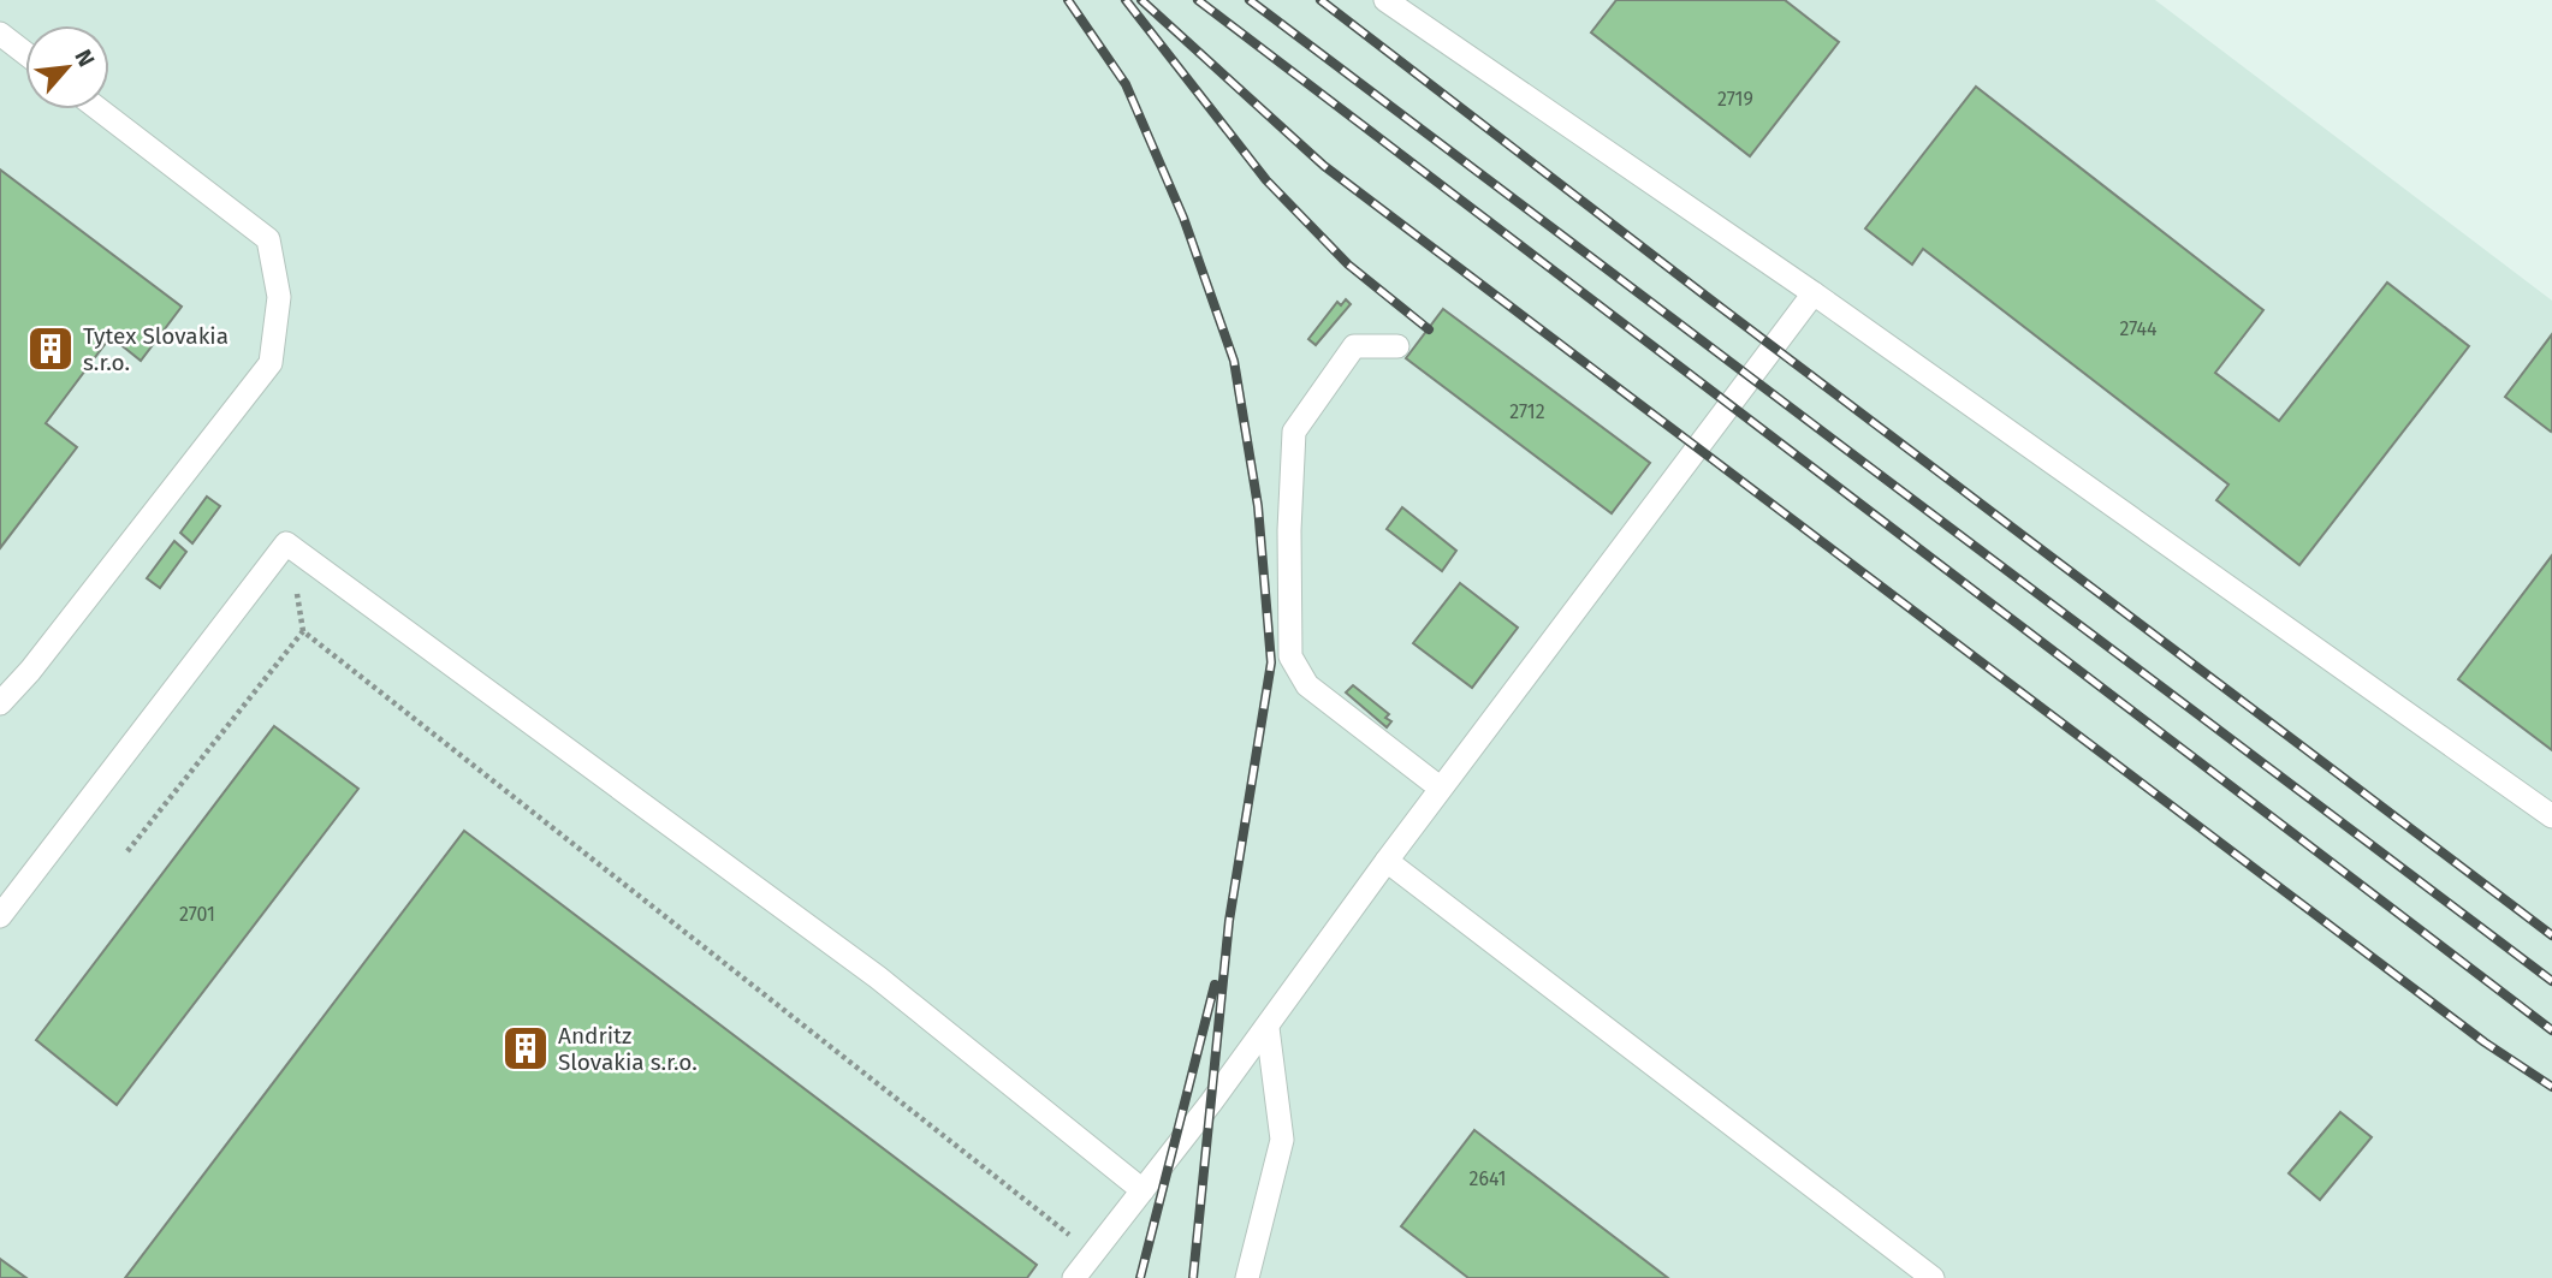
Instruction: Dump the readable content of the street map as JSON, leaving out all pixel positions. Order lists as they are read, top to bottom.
{
  "places": {
    "building": ["Tytex Slovakia s.r.o.", "Andritz Slovakia s.r.o."]
  },
  "house_numbers": [
    "2719",
    "2744",
    "2712",
    "2701",
    "2641"
  ],
  "north": "top right"
}
